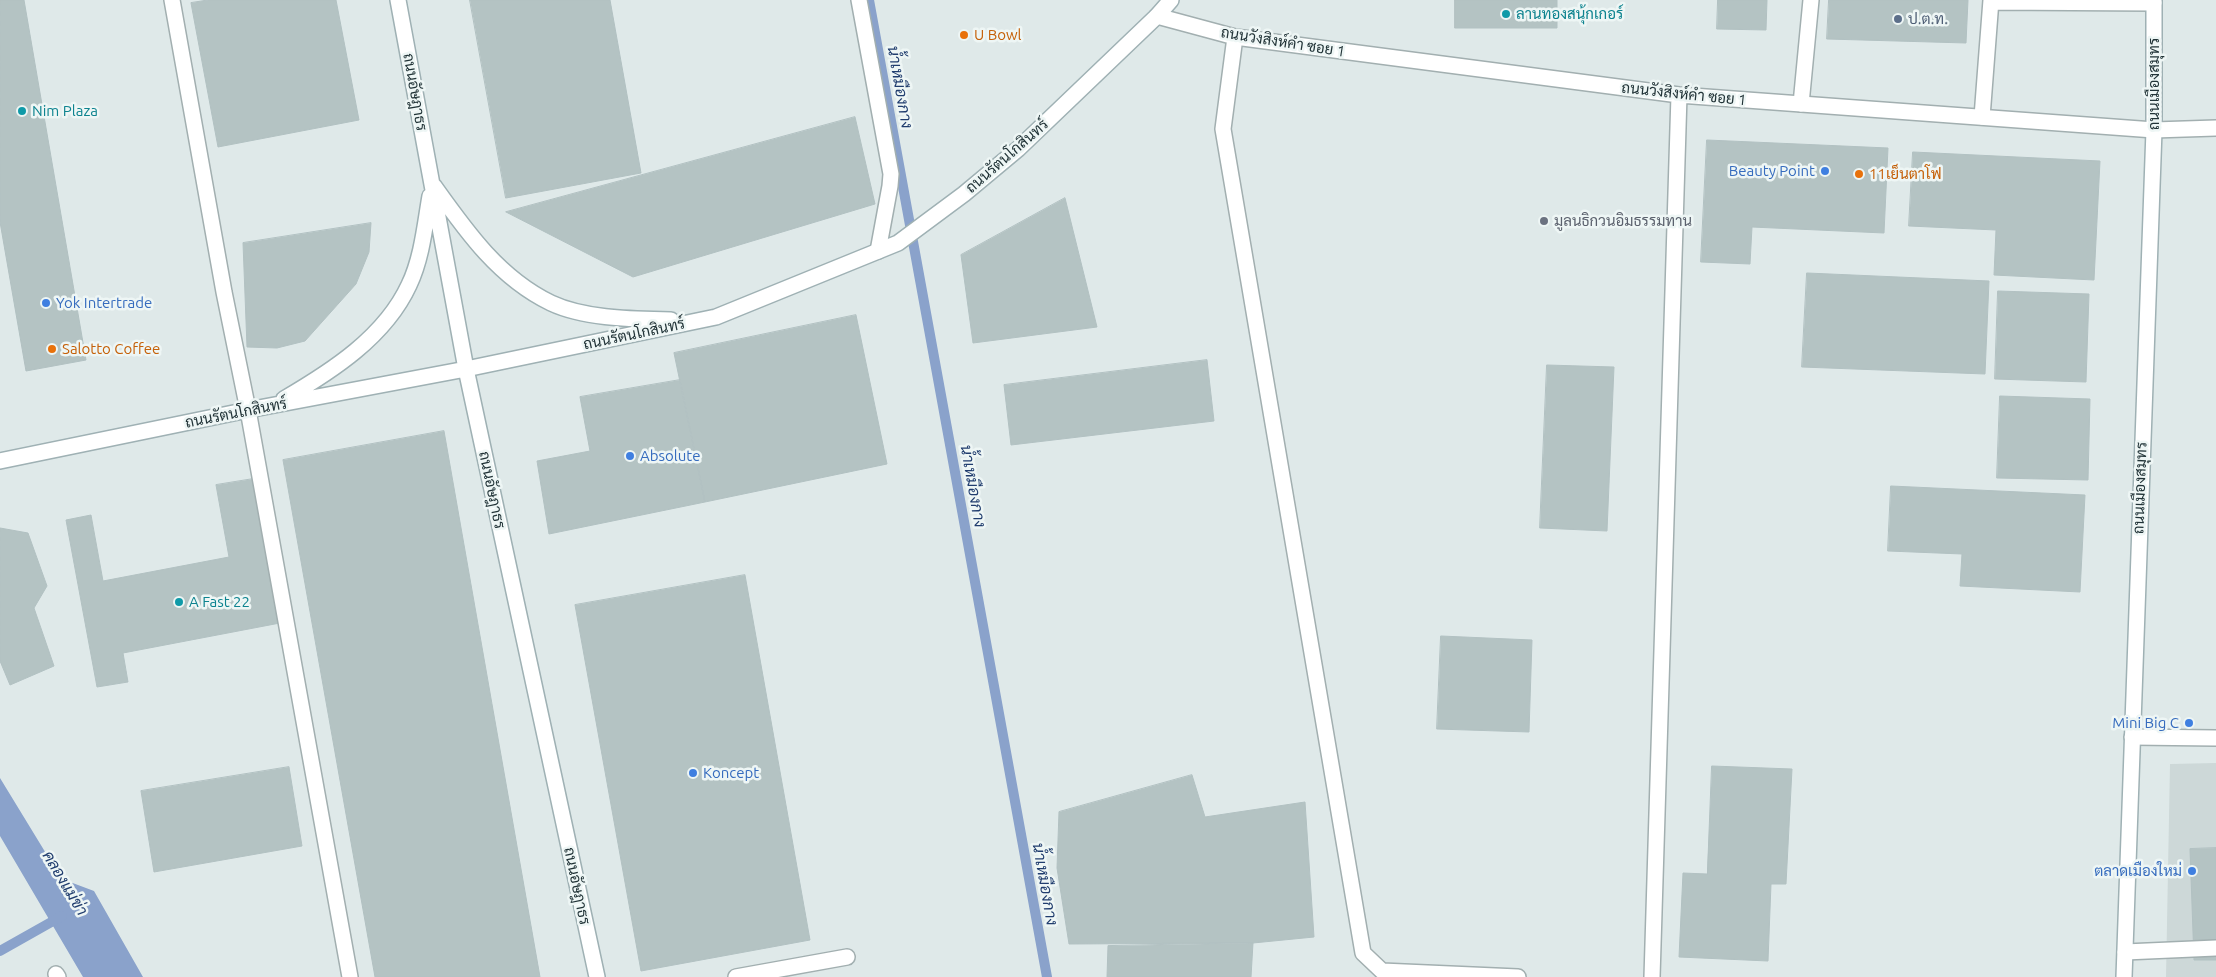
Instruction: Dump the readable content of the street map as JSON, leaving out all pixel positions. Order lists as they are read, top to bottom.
{
  "streets": {
    "street": [
      "ถนนวังสิงห์คำ ซอย 1",
      "ถนนเมืองสมุทร",
      "ถนนอัษฎาธร",
      "ถนนรัตนโกสินทร์"
    ]
  },
  "crossings": [
    ["ถนนวังสิงห์คำ ซอย 1", "ถนนเมืองสมุทร"],
    ["ถนนวังสิงห์คำ ซอย 1", "ถนนรัตนโกสินทร์"],
    ["ถนนอัษฎาธร", "ถนนรัตนโกสินทร์"]
  ],
  "water": ["น้ำเหมืองกาง", "คลองแม่ข่า"],
  "places": [
    "ลานทองสนุ้กเกอร์",
    "ป.ต.ท.",
    "U Bowl",
    "Nim Plaza",
    "Beauty Point",
    "11เย็นตาโฟ",
    "มูลนธิกวนอิมธรรมทาน",
    "Yok Intertrade",
    "Salotto Coffee",
    "Absolute",
    "A Fast 22",
    "Mini Big C",
    "Koncept",
    "ตลาดเมืองใหม่"
  ]
}
